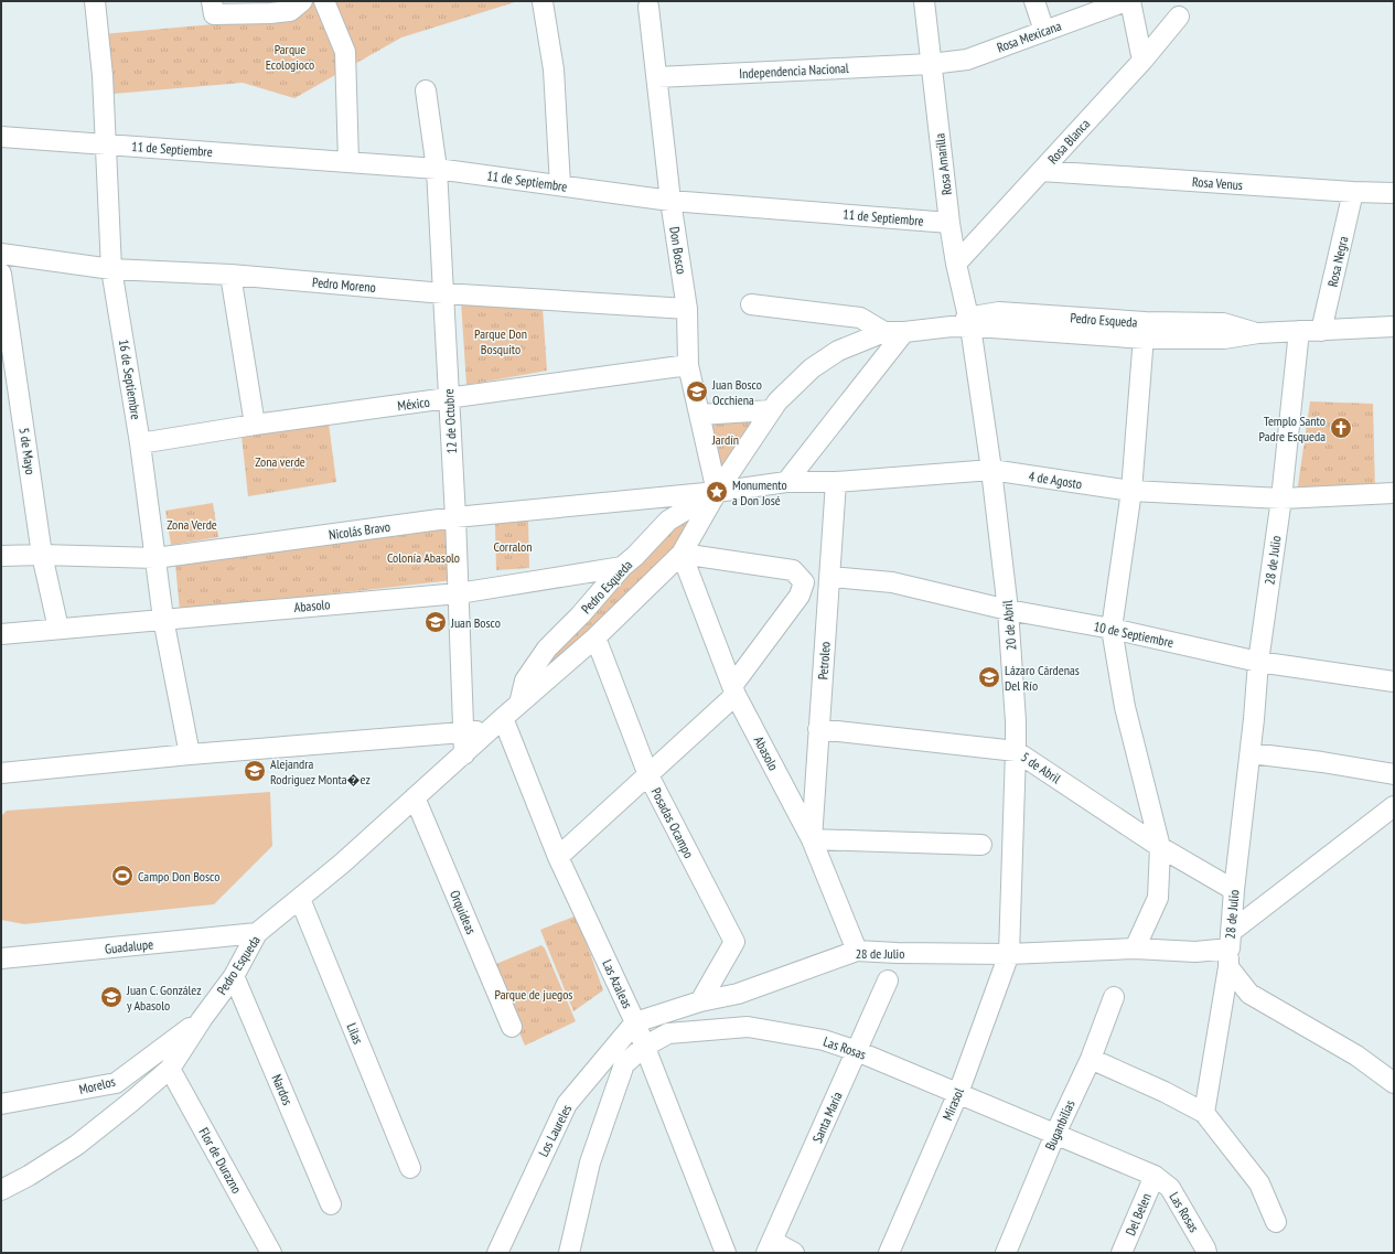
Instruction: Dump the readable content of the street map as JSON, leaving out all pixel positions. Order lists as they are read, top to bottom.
{
  "streets": {
    "street": [
      "Rosa Mexicana",
      "Independencia Nacional",
      "Rosa Blanca",
      "11 de Septiembre",
      "Rosa Amarilla",
      "Rosa Venus",
      "Don Bosco",
      "Rosa Negra",
      "Pedro Moreno",
      "Pedro Esqueda",
      "16 de Septiembre",
      "México",
      "12 de Octubre",
      "5 de Mayo",
      "4 de Agosto",
      "Nicolás Bravo",
      "28 de Julio",
      "Abasolo",
      "20 de Abril",
      "10 de Septiembre",
      "Petroleo",
      "5 de Abril",
      "Posadas Ocampo",
      "Orquideas",
      "Guadalupe",
      "Las Azaleas",
      "Lilas",
      "Las Rosas",
      "Morelos",
      "Nardos",
      "Mirasol",
      "Santa María",
      "Buganbilias",
      "Los Laureles",
      "Flor de Durazno",
      "Del Belen"
    ]
  },
  "crossings": [
    ["Rosa Mexicana", "Independencia Nacional"],
    ["Rosa Mexicana", "Rosa Amarilla"],
    ["Independencia Nacional", "Rosa Amarilla"],
    ["Independencia Nacional", "Don Bosco"],
    ["Rosa Blanca", "Rosa Amarilla"],
    ["Rosa Blanca", "Rosa Venus"],
    ["11 de Septiembre", "Rosa Amarilla"],
    ["11 de Septiembre", "Don Bosco"],
    ["11 de Septiembre", "16 de Septiembre"],
    ["11 de Septiembre", "12 de Octubre"],
    ["Rosa Amarilla", "Pedro Esqueda"],
    ["Rosa Amarilla", "20 de Abril"],
    ["Rosa Venus", "Rosa Negra"],
    ["Don Bosco", "Pedro Moreno"],
    ["Don Bosco", "Pedro Esqueda"],
    ["Don Bosco", "México"],
    ["Don Bosco", "4 de Agosto"],
    ["Don Bosco", "Nicolás Bravo"],
    ["Rosa Negra", "Pedro Esqueda"],
    ["Pedro Moreno", "16 de Septiembre"],
    ["Pedro Moreno", "12 de Octubre"],
    ["Pedro Esqueda", "12 de Octubre"],
    ["Pedro Esqueda", "4 de Agosto"],
    ["Pedro Esqueda", "Nicolás Bravo"],
    ["Pedro Esqueda", "28 de Julio"],
    ["Pedro Esqueda", "Abasolo"],
    ["Pedro Esqueda", "20 de Abril"],
    ["Pedro Esqueda", "Posadas Ocampo"],
    ["Pedro Esqueda", "Orquideas"],
    ["Pedro Esqueda", "Guadalupe"],
    ["Pedro Esqueda", "Las Azaleas"],
    ["Pedro Esqueda", "Lilas"],
    ["Pedro Esqueda", "Morelos"],
    ["Pedro Esqueda", "Nardos"],
    ["Pedro Esqueda", "Flor de Durazno"],
    ["16 de Septiembre", "México"],
    ["16 de Septiembre", "Nicolás Bravo"],
    ["16 de Septiembre", "Abasolo"],
    ["México", "12 de Octubre"],
    ["12 de Octubre", "Nicolás Bravo"],
    ["12 de Octubre", "Abasolo"],
    ["5 de Mayo", "Nicolás Bravo"],
    ["5 de Mayo", "Abasolo"],
    ["4 de Agosto", "Nicolás Bravo"],
    ["4 de Agosto", "28 de Julio"],
    ["4 de Agosto", "20 de Abril"],
    ["4 de Agosto", "Petroleo"],
    ["28 de Julio", "Abasolo"],
    ["28 de Julio", "20 de Abril"],
    ["28 de Julio", "10 de Septiembre"],
    ["28 de Julio", "5 de Abril"],
    ["28 de Julio", "Posadas Ocampo"],
    ["28 de Julio", "Las Azaleas"],
    ["28 de Julio", "Mirasol"],
    ["28 de Julio", "Los Laureles"],
    ["Abasolo", "Petroleo"],
    ["20 de Abril", "10 de Septiembre"],
    ["20 de Abril", "5 de Abril"],
    ["20 de Abril", "Mirasol"],
    ["10 de Septiembre", "Petroleo"],
    ["Petroleo", "5 de Abril"],
    ["Las Azaleas", "Las Rosas"],
    ["Las Azaleas", "Los Laureles"],
    ["Las Rosas", "Mirasol"],
    ["Las Rosas", "Santa María"],
    ["Las Rosas", "Buganbilias"],
    ["Las Rosas", "Del Belen"]
  ],
  "parks": [
    "Parque Ecologioco",
    "Parque Don Bosquito",
    "Jardín",
    "Zona verde",
    "Zona Verde",
    "Corralon",
    "Colonía Abasolo",
    "Parque de juegos"
  ],
  "places": {
    "school or university": [
      "Juan Bosco Occhiena",
      "Juan Bosco",
      "Lázaro Cárdenas Del Río",
      "Alejandra Rodriguez Monta�ez",
      "Juan C. González y Abasolo"
    ],
    "church": ["Templo Santo Padre Esqueda"],
    "place": ["Monumento a Don José"],
    "sports": ["Campo Don Bosco"]
  }
}
